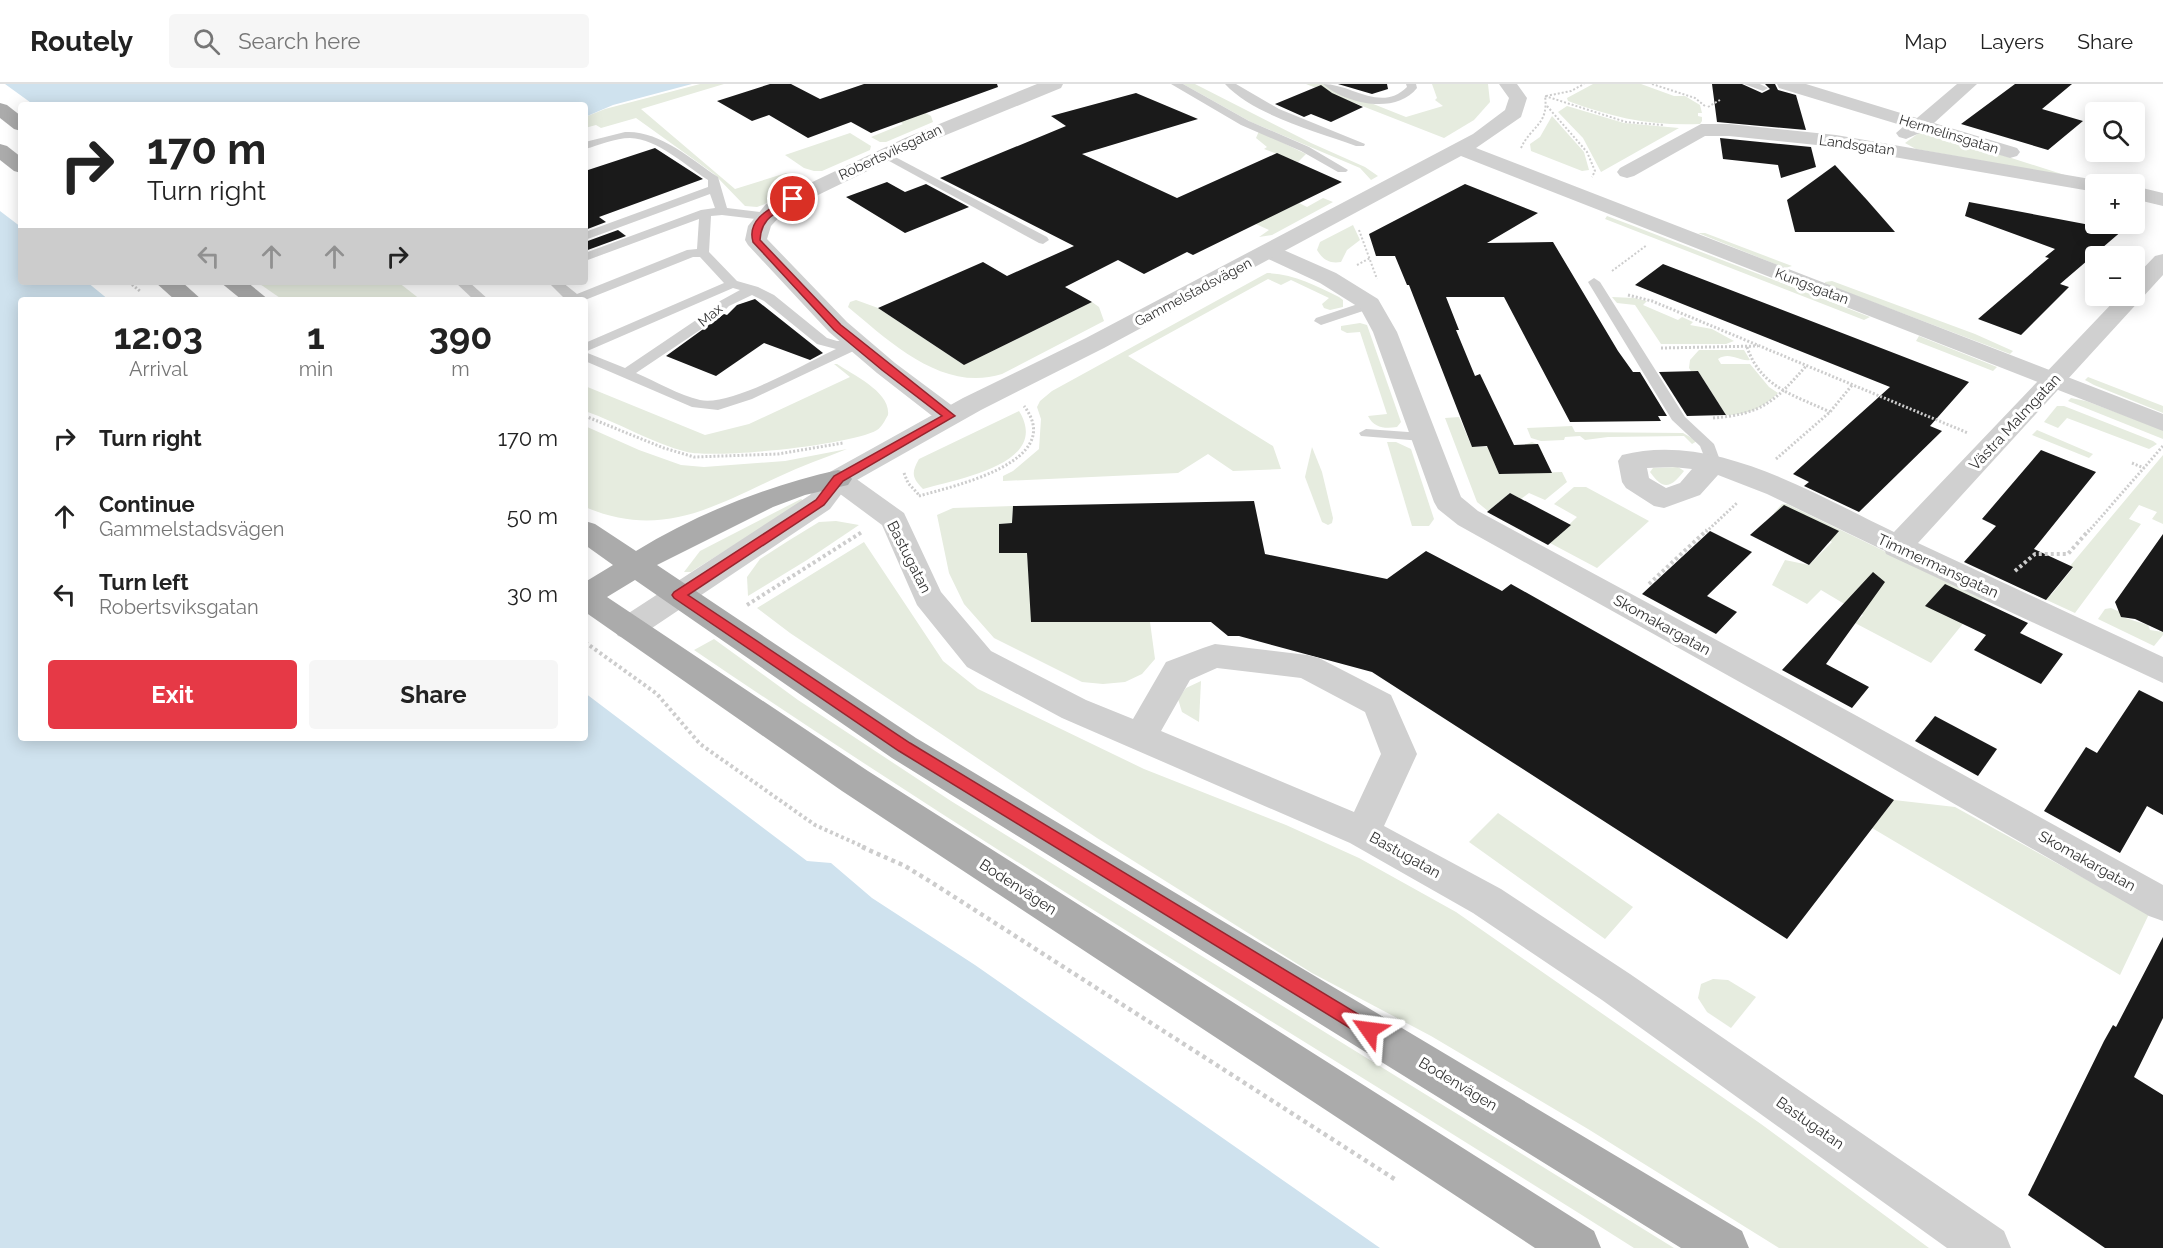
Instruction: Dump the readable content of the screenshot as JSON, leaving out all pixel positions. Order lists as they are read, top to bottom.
{
  "streets": {
    "main road": ["Bodenvägen"],
    "street": [
      "Hermelinsgatan",
      "Landsgatan",
      "Robertsviksgatan",
      "Kungsgatan",
      "Gammelstadsvägen",
      "Västra Malmgatan",
      "Bastugatan",
      "Timmermansgatan",
      "Skomakargatan"
    ],
    "lane": ["Max"]
  },
  "crossings": [
    ["Kungsgatan", "Gammelstadsvägen"],
    ["Kungsgatan", "Västra Malmgatan"],
    ["Gammelstadsvägen", "Bastugatan"],
    ["Västra Malmgatan", "Timmermansgatan"]
  ],
  "page": {
    "header": "Routely",
    "search": "Search here",
    "nav": ["Map", "Layers", "Share"],
    "map_buttons": ["+", "−"],
    "turn": ["170 m", "Turn right"],
    "eta": [
      "12:03",
      "Arrival",
      "1",
      "min",
      "390",
      "m"
    ],
    "list": [
      {
        "name": "Turn right",
        "value": "170 m"
      },
      {
        "name": "Continue",
        "note": "Gammelstadsvägen",
        "value": "50 m"
      },
      {
        "name": "Turn left",
        "note": "Robertsviksgatan",
        "value": "30 m"
      }
    ],
    "buttons": ["Exit", "Share"]
  }
}
